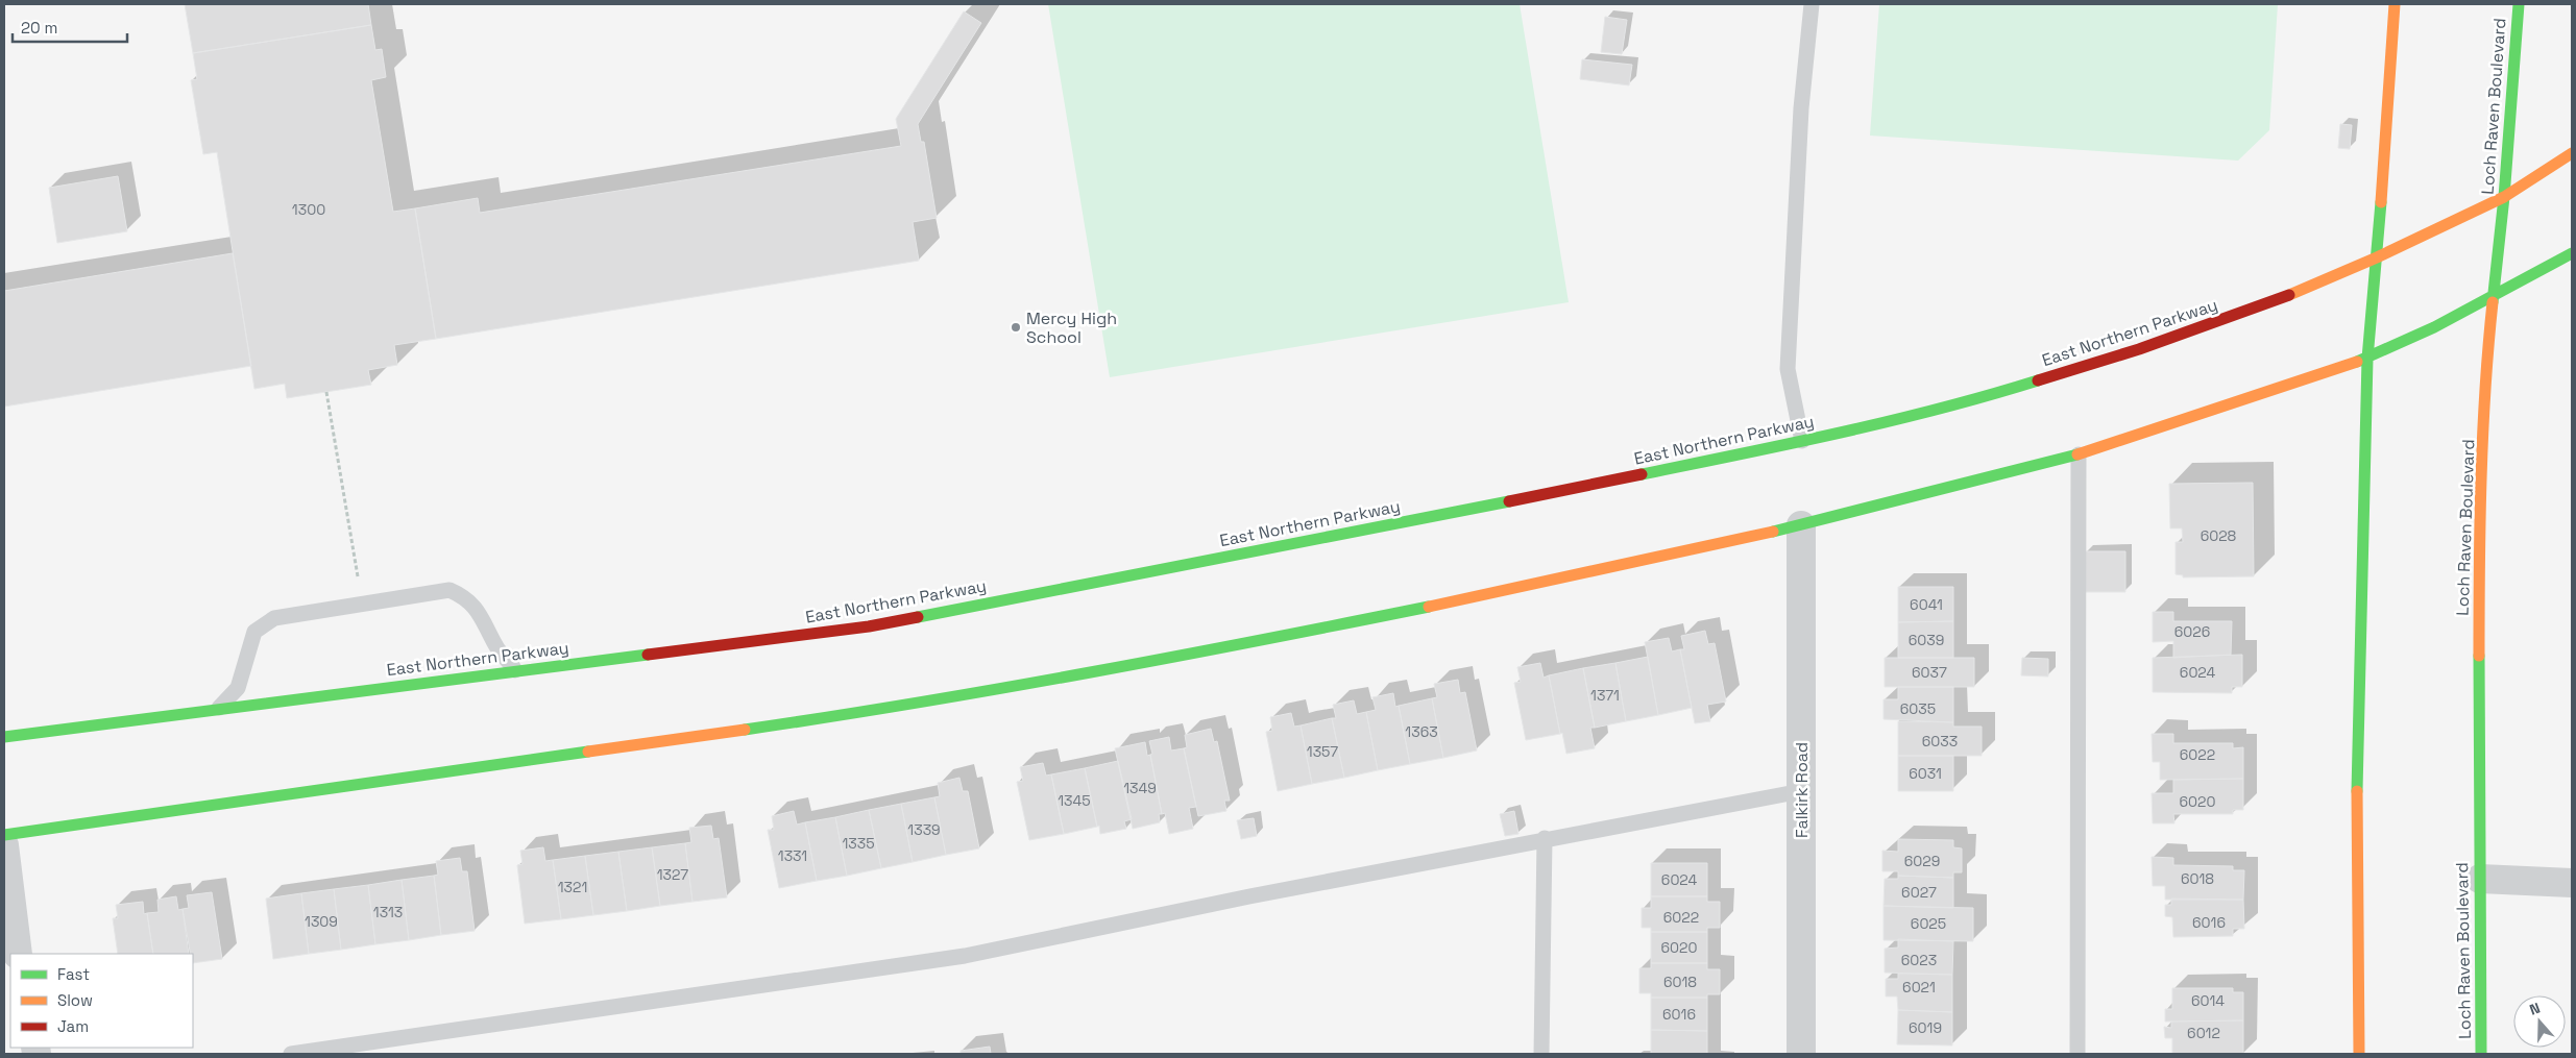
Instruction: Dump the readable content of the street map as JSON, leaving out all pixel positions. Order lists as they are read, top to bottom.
{
  "streets": {
    "main road": ["Loch Raven Boulevard", "East Northern Parkway"],
    "street": ["Falkirk Road"]
  },
  "crossings": [
    ["Loch Raven Boulevard", "East Northern Parkway"]
  ],
  "places": ["Mercy High School"],
  "house_numbers": [
    "1300",
    "6028",
    "6041",
    "6026",
    "6039",
    "6037",
    "6024",
    "1371",
    "6035",
    "1363",
    "6033",
    "1357",
    "6022",
    "6031",
    "1349",
    "1345",
    "6020",
    "1339",
    "1335",
    "1331",
    "6029",
    "1327",
    "6018",
    "6024",
    "1321",
    "6027",
    "1313",
    "6022",
    "1309",
    "6016",
    "6025",
    "6020",
    "6023",
    "6018",
    "6021",
    "6014",
    "6016",
    "6019",
    "6012"
  ],
  "legend": ["Fast", "Slow", "Jam"],
  "scale_bar": "20 m",
  "north": "top"
}
